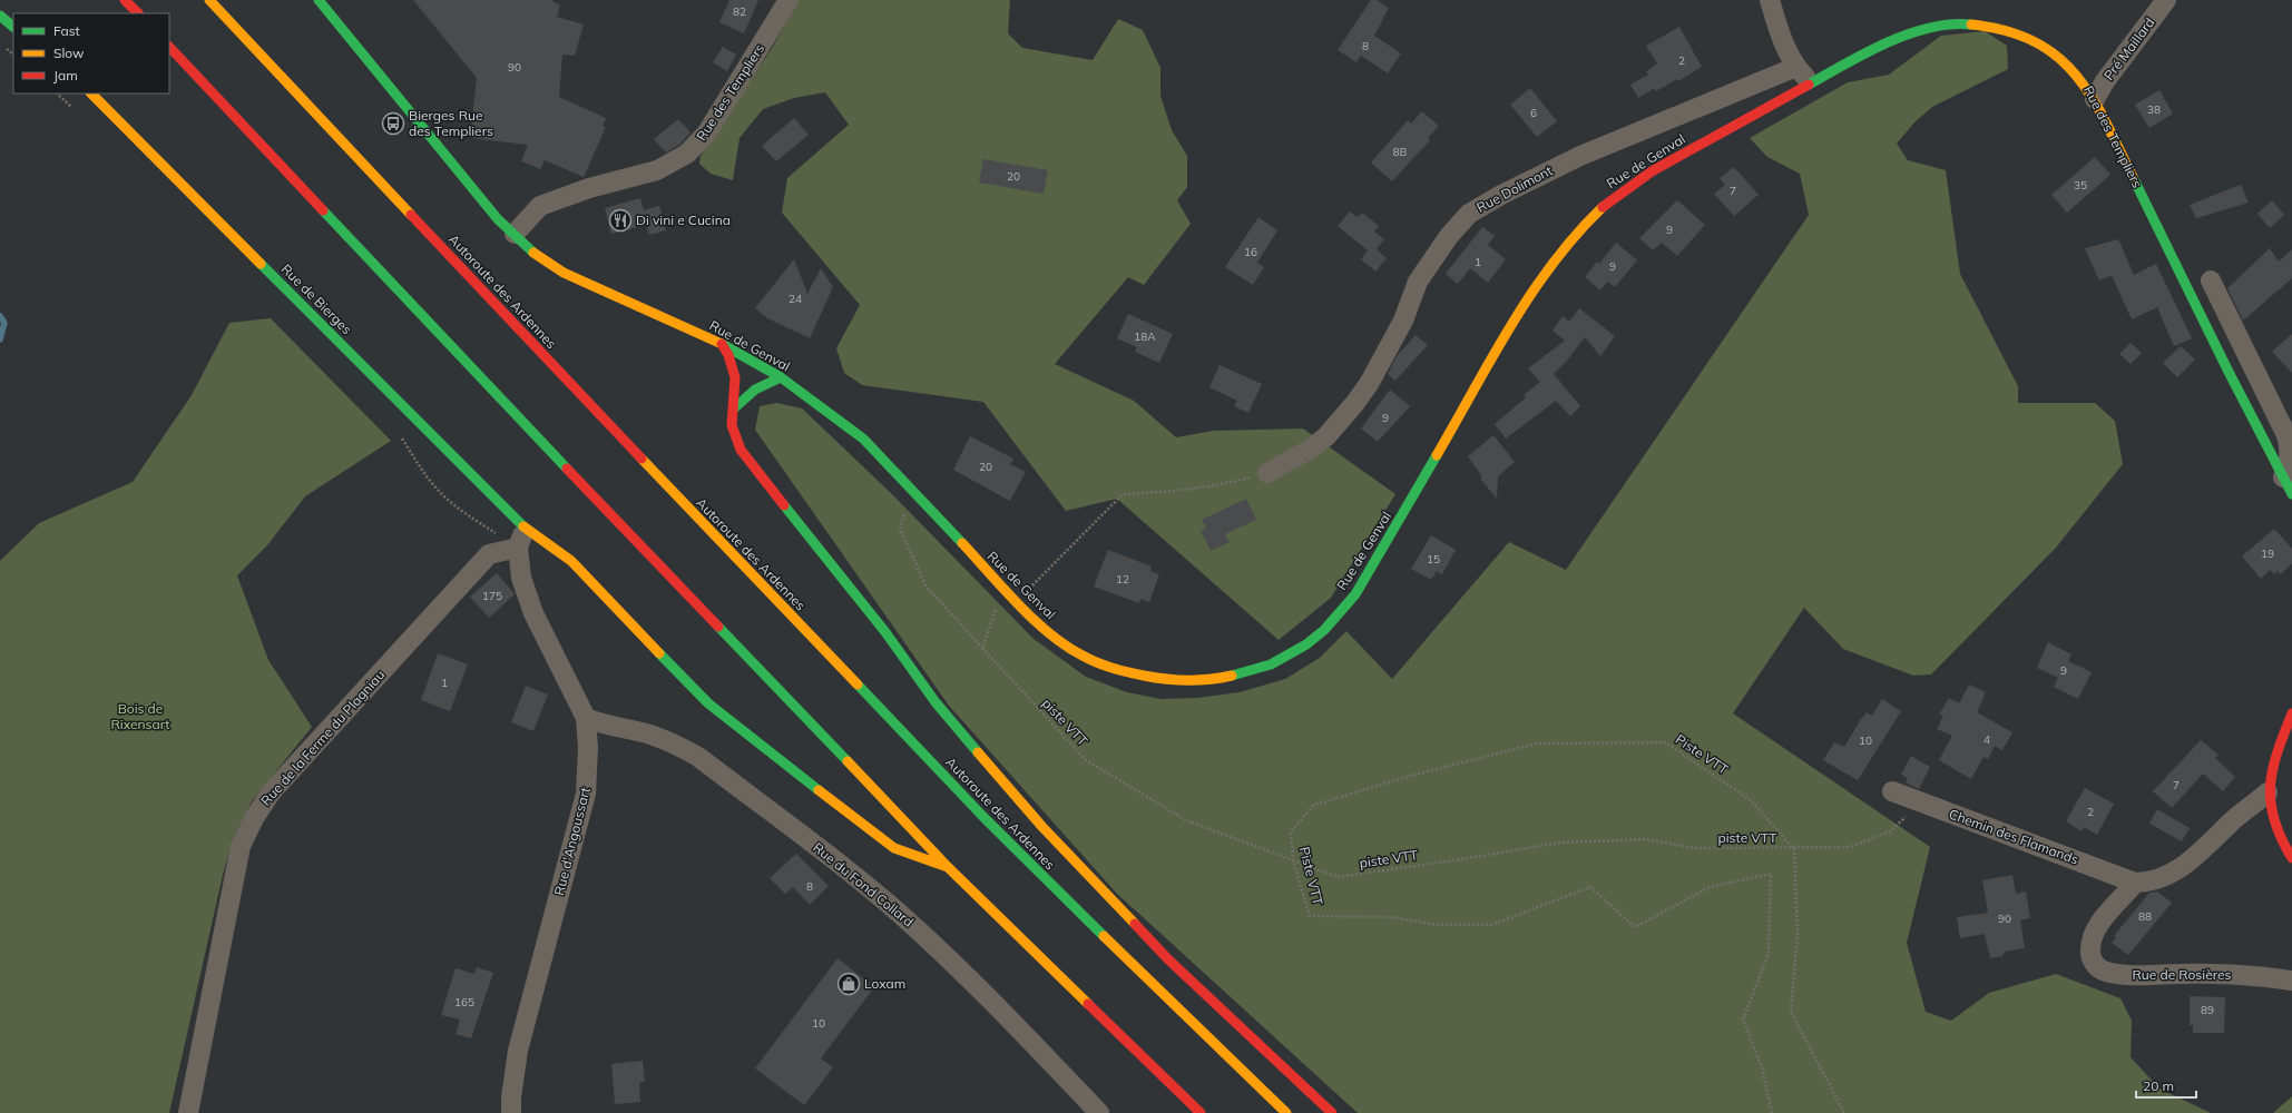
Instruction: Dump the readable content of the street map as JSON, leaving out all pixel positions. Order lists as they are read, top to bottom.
{
  "streets": {
    "main road": [
      "Rue des Templiers",
      "Rue de Genval",
      "Autoroute des Ardennes",
      "Rue de Bierges"
    ],
    "street": [
      "Pré Maillard",
      "Rue Dolimont",
      "Rue de la Ferme du Plagniau",
      "Chemin des Flamands",
      "Rue d'Angoussart",
      "Rue du Fond Collard",
      "Rue de Rosières"
    ],
    "path": ["piste VTT", "Piste VTT"]
  },
  "crossings": [
    ["Pré Maillard", "Rue des Templiers"],
    ["Rue des Templiers", "Rue de Genval"],
    ["Rue de Genval", "piste VTT"],
    ["Rue de Bierges", "Rue d'Angoussart"],
    ["piste VTT", "Piste VTT"],
    ["piste VTT", "Chemin des Flamands"],
    ["Rue de la Ferme du Plagniau", "Rue d'Angoussart"],
    ["Chemin des Flamands", "Rue de Rosières"],
    ["Rue d'Angoussart", "Rue du Fond Collard"]
  ],
  "parks": ["Bois de Rixensart"],
  "places": {
    "bus stop": ["Bierges Rue des Templiers"],
    "restaurant": ["Di vini e Cucina"],
    "shop": ["Loxam"]
  },
  "house_numbers": [
    "82",
    "8",
    "2",
    "90",
    "38",
    "6",
    "8B",
    "20",
    "35",
    "7",
    "9",
    "16",
    "1",
    "9",
    "24",
    "18A",
    "9",
    "20",
    "19",
    "15",
    "12",
    "175",
    "9",
    "1",
    "4",
    "10",
    "7",
    "2",
    "8",
    "88",
    "90",
    "165",
    "89",
    "10"
  ],
  "legend": ["Fast", "Slow", "Jam"],
  "scale_bar": "20 m"
}
